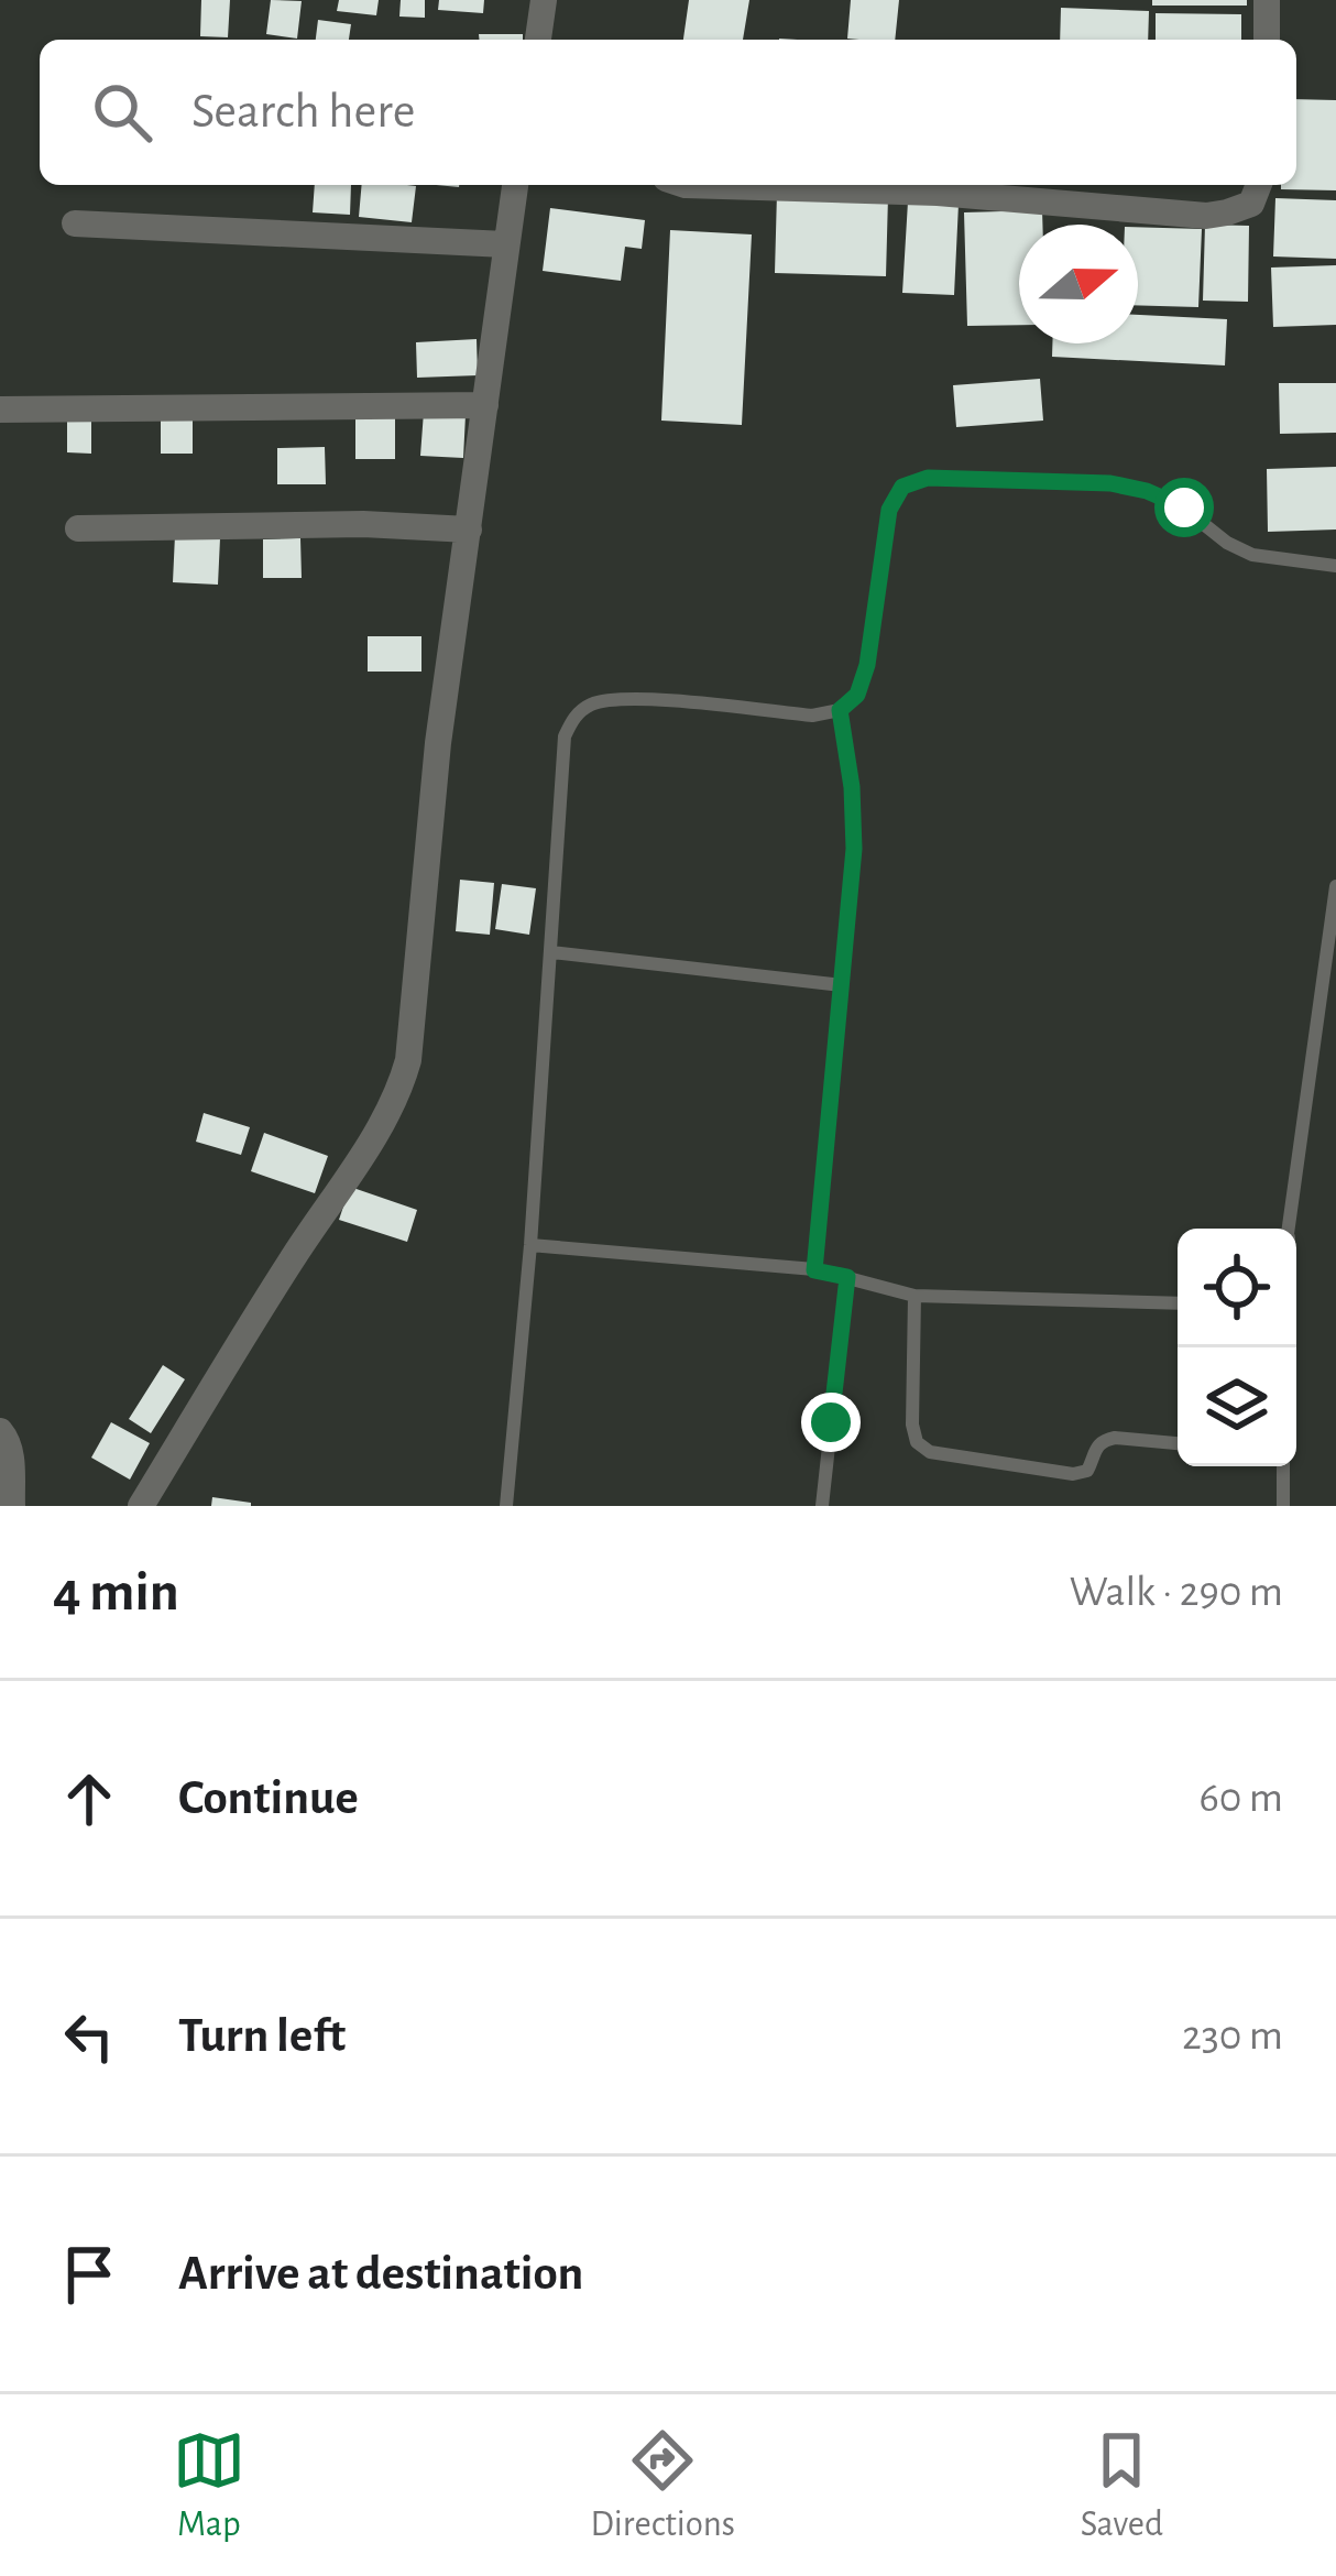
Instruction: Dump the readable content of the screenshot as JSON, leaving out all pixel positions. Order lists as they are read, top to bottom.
{
  "north": "right",
  "page": {
    "search": "Search here",
    "heading": ["4 min", "Walk · 290 m"],
    "list": [
      ["Continue", "60 m"],
      ["Turn left", "230 m"],
      "Arrive at destination"
    ],
    "nav": ["Map", "Directions", "Saved"]
  }
}
